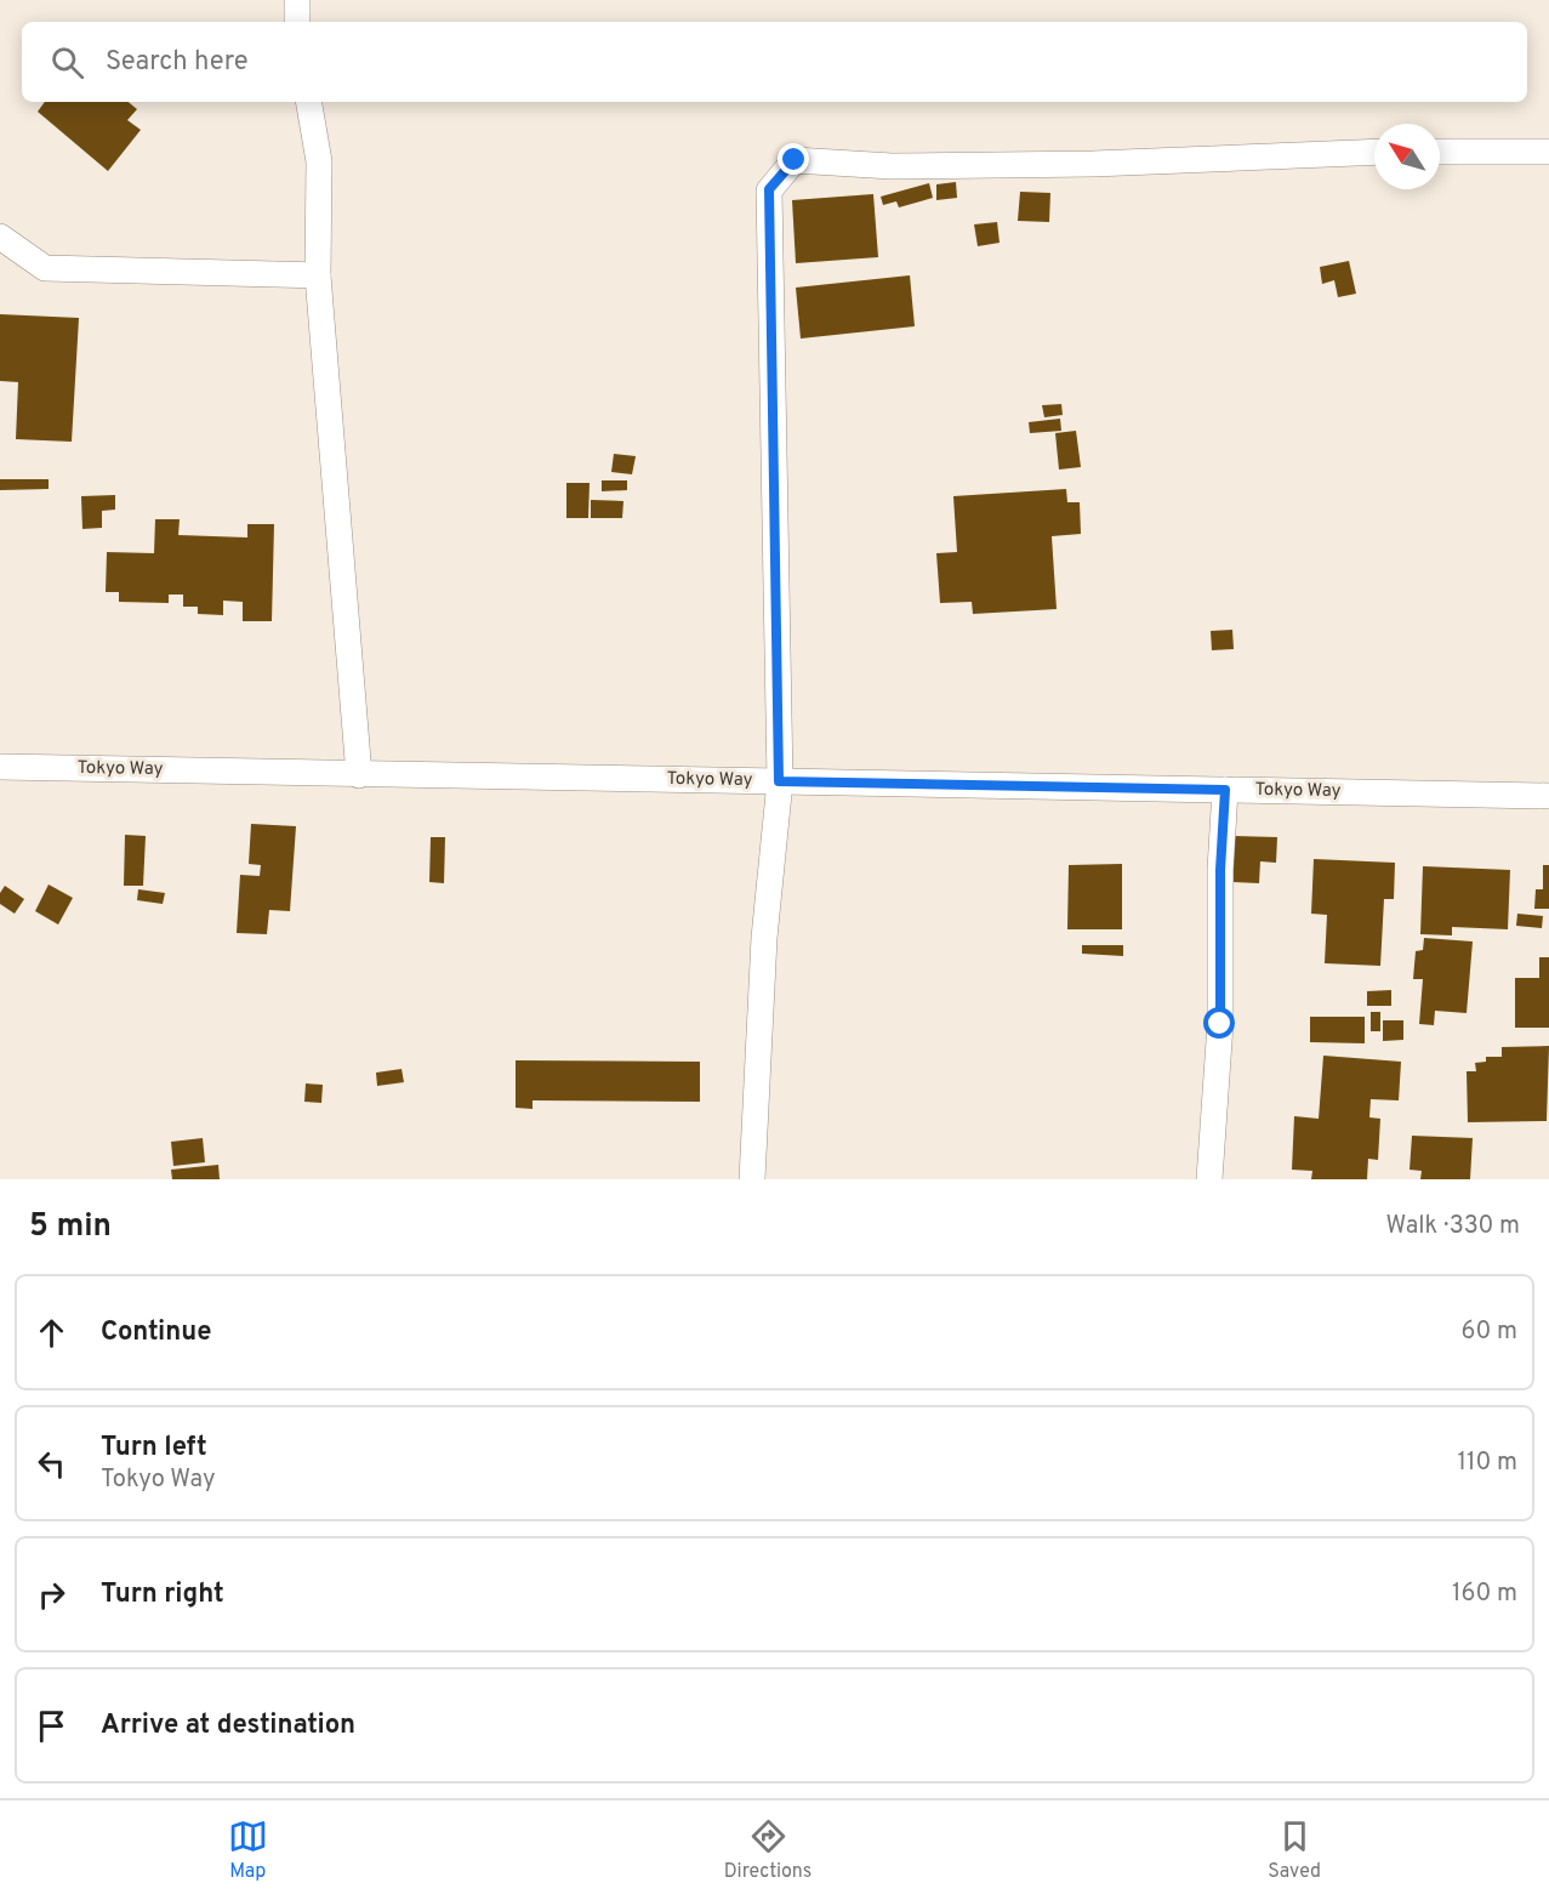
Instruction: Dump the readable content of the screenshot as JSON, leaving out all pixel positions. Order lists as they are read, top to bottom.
{
  "streets": {
    "street": ["Tokyo Way"]
  },
  "north": "top left",
  "page": {
    "search": "Search here",
    "heading": ["5 min", "Walk · 330 m"],
    "list": [
      ["Continue", "60 m"],
      ["Turn left", "Tokyo Way", "110 m"],
      ["Turn right", "160 m"],
      "Arrive at destination"
    ],
    "nav": ["Map", "Directions", "Saved"]
  }
}
